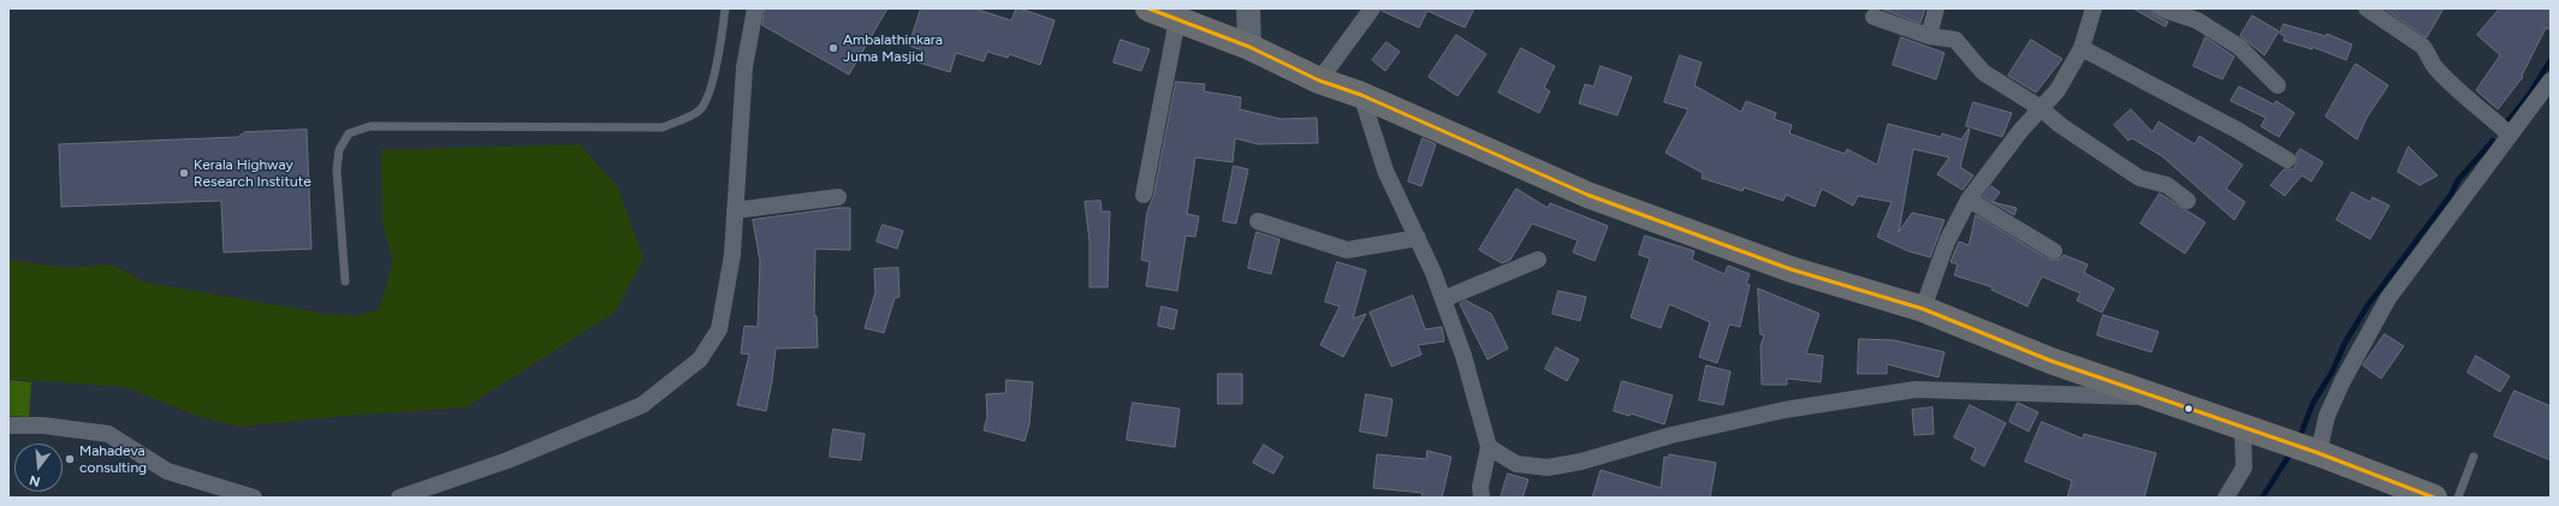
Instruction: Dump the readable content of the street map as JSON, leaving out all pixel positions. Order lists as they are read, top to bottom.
{
  "places": ["Ambalathinkara Juma Masjid", "Kerala Highway Research Institute", "Mahadeva consulting"],
  "north": "bottom"
}
